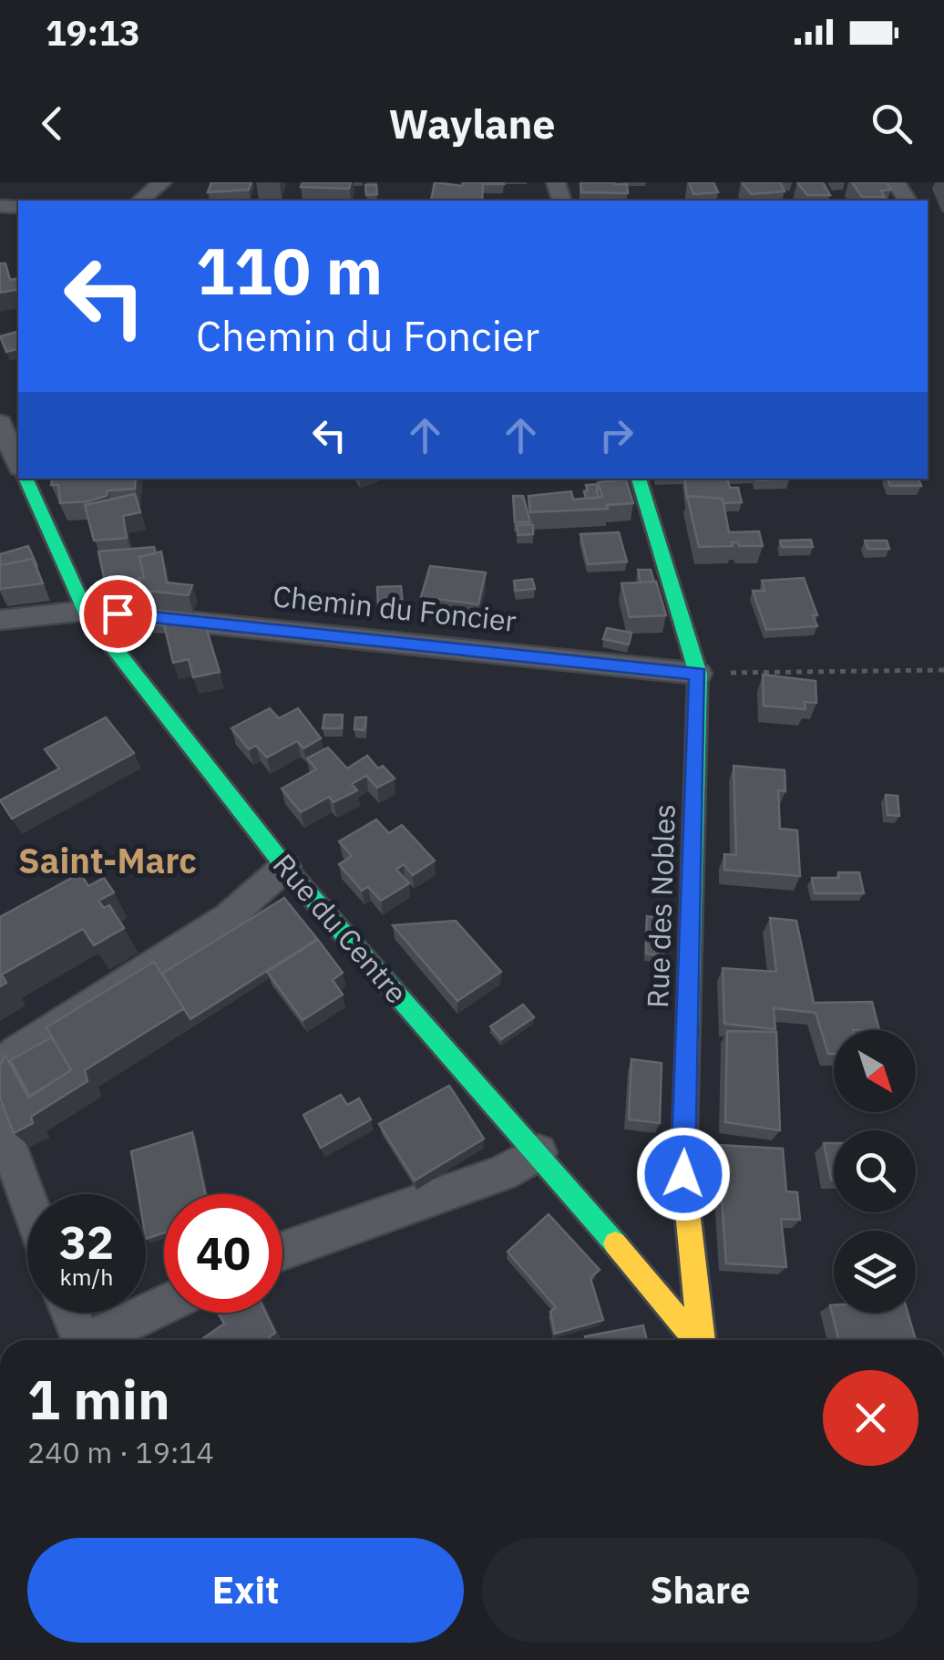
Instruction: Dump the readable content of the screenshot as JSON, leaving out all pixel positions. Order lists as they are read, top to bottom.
{
  "streets": {
    "street": ["Chemin du Foncier", "Rue des Nobles", "Rue du Centre"]
  },
  "crossings": [
    ["Chemin du Foncier", "Rue des Nobles"],
    ["Chemin du Foncier", "Rue du Centre"]
  ],
  "districts": ["Saint-Marc"],
  "north": "bottom right",
  "page": {
    "status": "19:13",
    "header": "Waylane",
    "turn": ["110 m", "Chemin du Foncier"],
    "speed": "32 km/h",
    "limit": "40",
    "heading": ["1 min", "240 m · 19:14"],
    "buttons": ["Exit", "Share"]
  }
}
